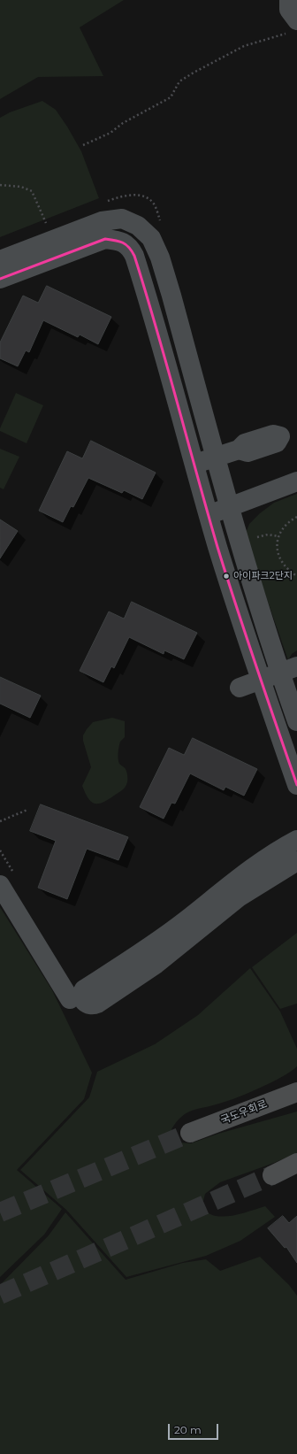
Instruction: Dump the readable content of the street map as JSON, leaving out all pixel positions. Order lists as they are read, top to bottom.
{
  "streets": {
    "highway": ["국도우회로"]
  },
  "places": ["아이파크2단지"],
  "scale_bar": "20 m"
}
